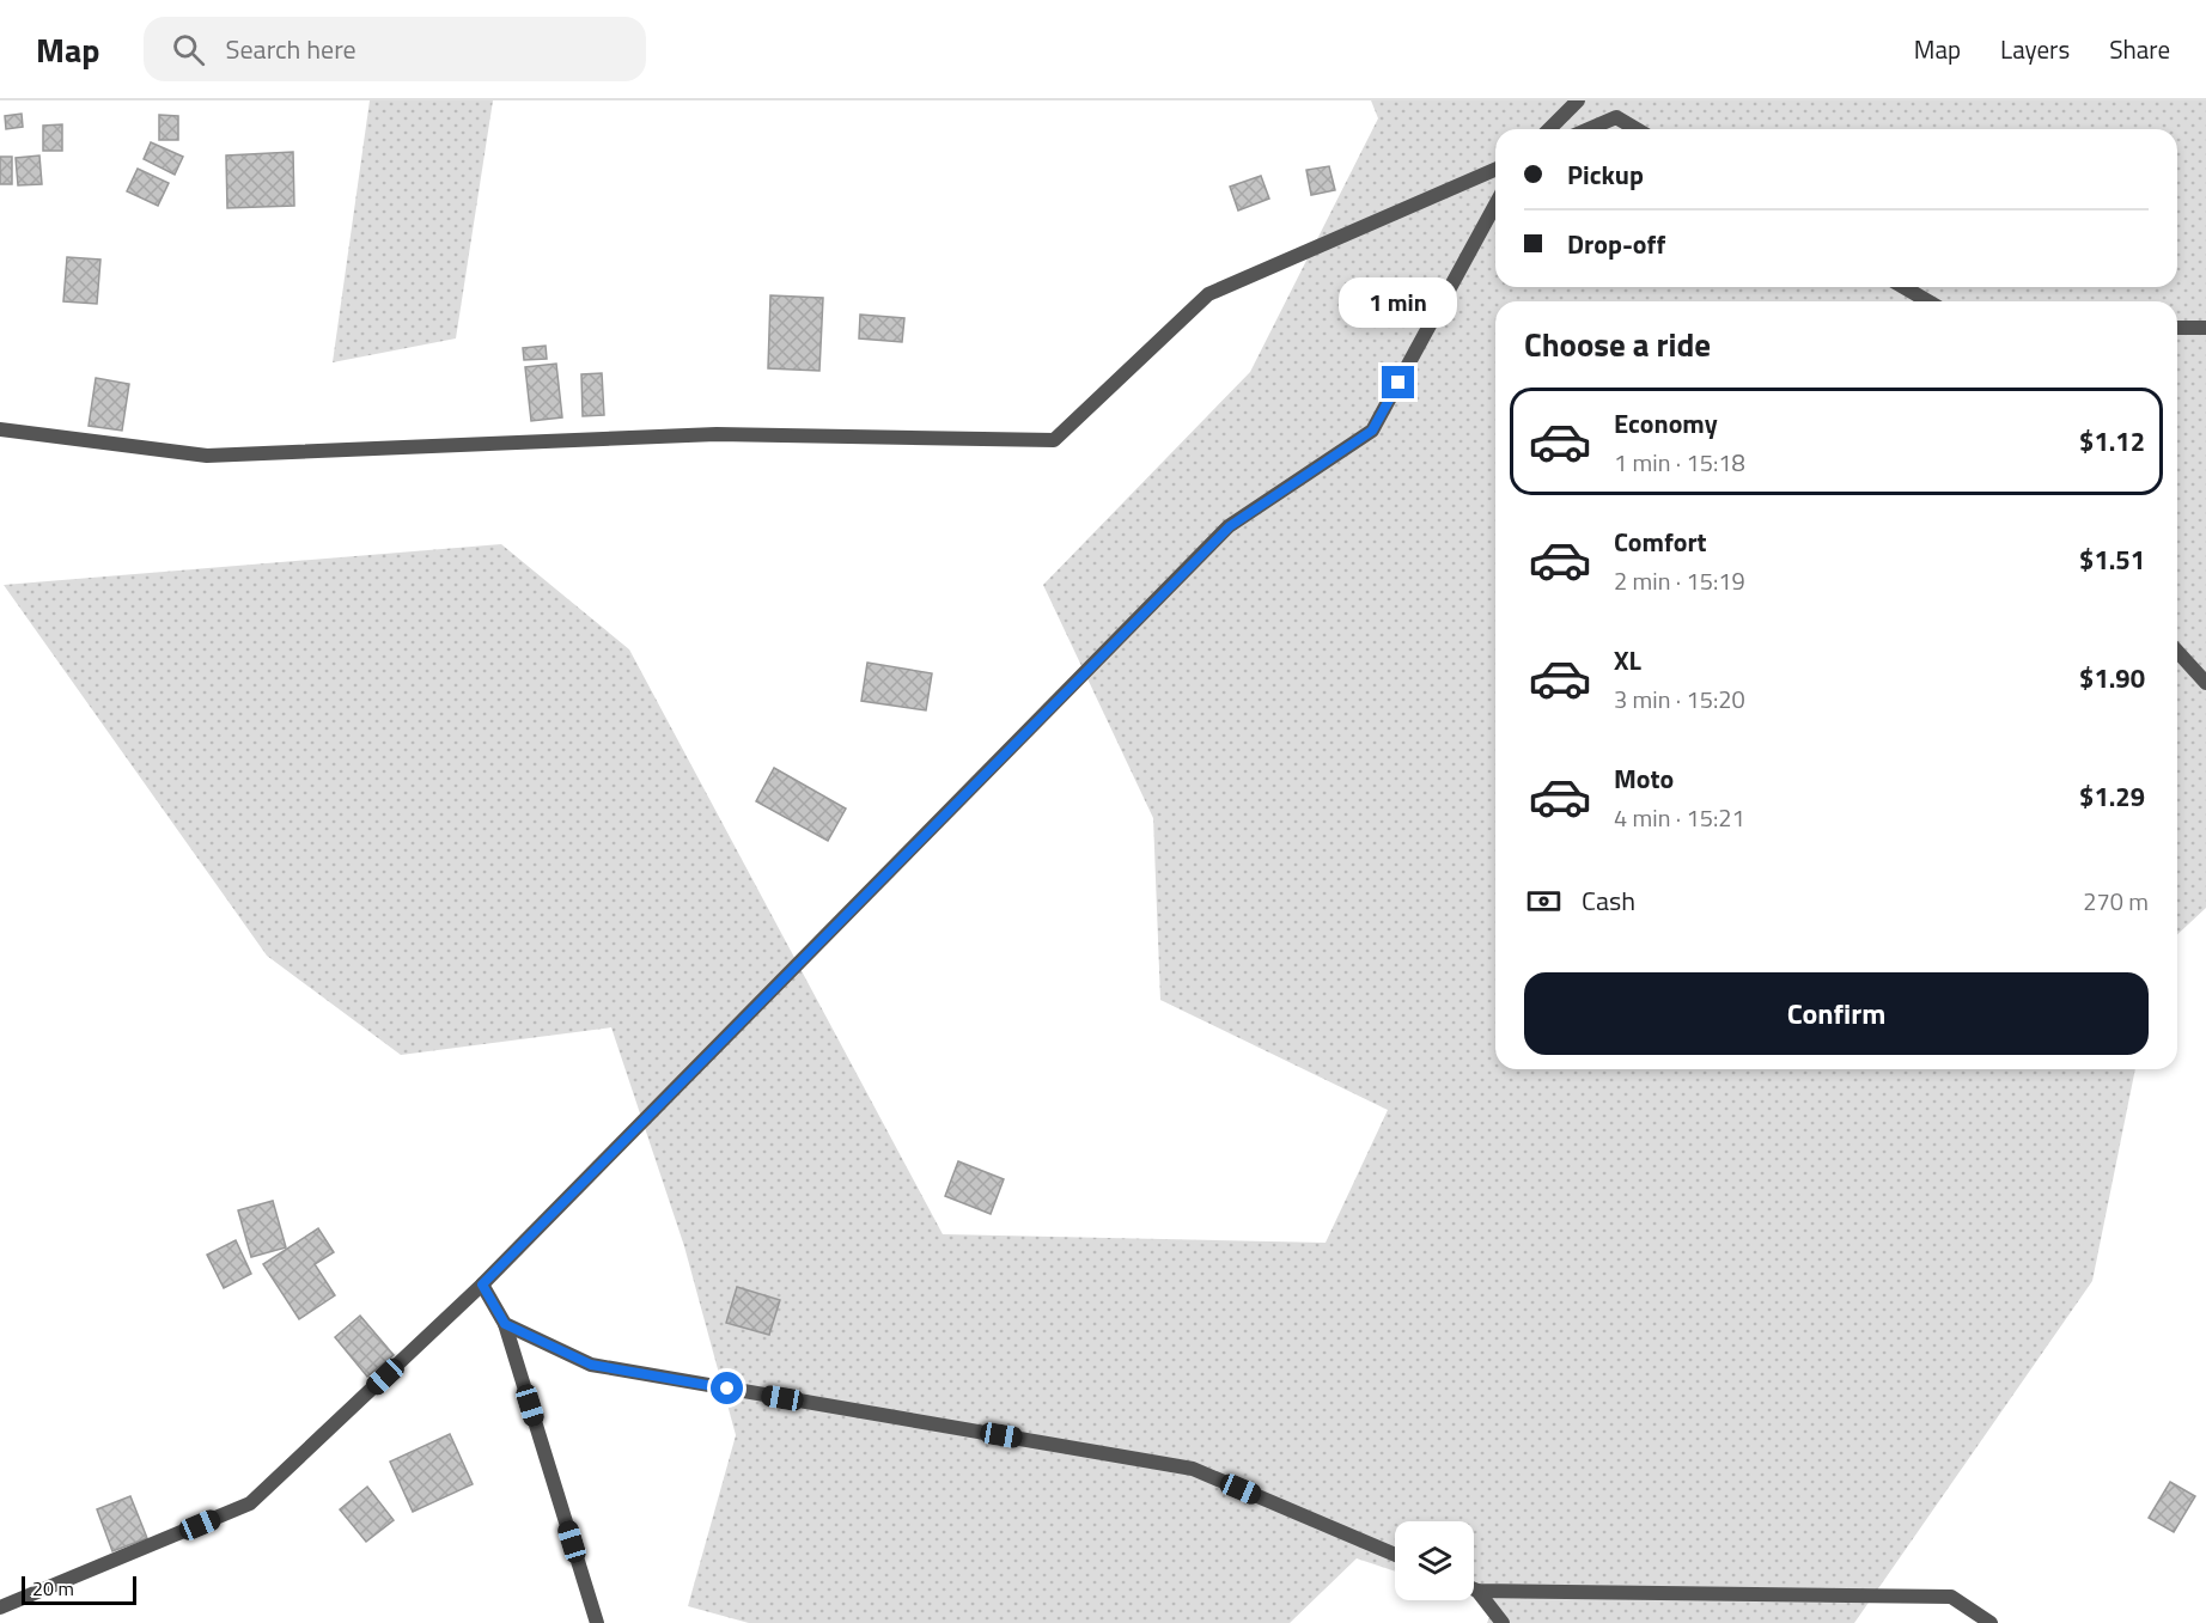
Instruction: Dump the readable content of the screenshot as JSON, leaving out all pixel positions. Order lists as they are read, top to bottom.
{
  "scale_bar": "20 m",
  "page": {
    "header": "Map",
    "search": "Search here",
    "nav": ["Map", "Layers", "Share"],
    "banner": ["Pickup", "Drop-off"],
    "bubble": "1 min",
    "heading": "Choose a ride",
    "list": [
      {
        "name": "Economy",
        "note": "1 min · 15:18",
        "value": "$1.12"
      },
      {
        "name": "Comfort",
        "note": "2 min · 15:19",
        "value": "$1.51"
      },
      {
        "name": "XL",
        "note": "3 min · 15:20",
        "value": "$1.90"
      },
      {
        "name": "Moto",
        "note": "4 min · 15:21",
        "value": "$1.29"
      }
    ],
    "pay": ["Cash", "270 m"],
    "buttons": "Confirm",
    "scale": "20 m"
  }
}
